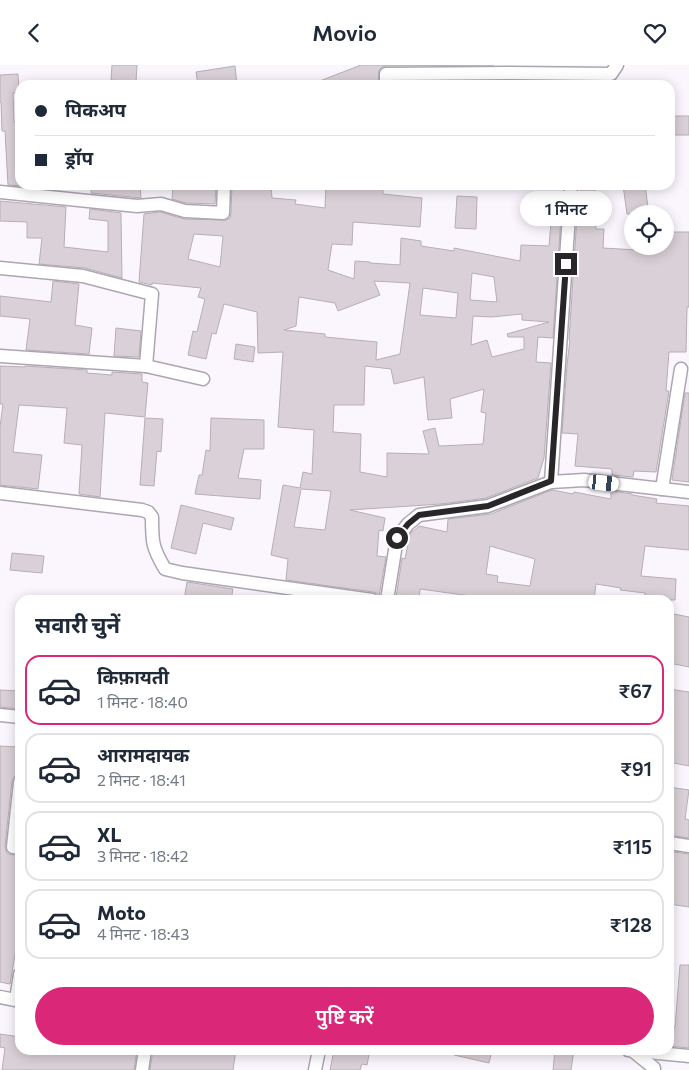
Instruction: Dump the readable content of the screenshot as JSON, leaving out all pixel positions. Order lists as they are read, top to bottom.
{
  "page": {
    "header": "Movio",
    "banner": ["पिकअप", "ड्रॉप"],
    "bubble": "1 मिनट",
    "heading": "सवारी चुनें",
    "list": [
      {
        "name": "किफ़ायती",
        "note": "1 मिनट · 18:40",
        "value": "₹67"
      },
      {
        "name": "आरामदायक",
        "note": "2 मिनट · 18:41",
        "value": "₹91"
      },
      {
        "name": "XL",
        "note": "3 मिनट · 18:42",
        "value": "₹115"
      },
      {
        "name": "Moto",
        "note": "4 मिनट · 18:43",
        "value": "₹128"
      }
    ],
    "buttons": "पुष्टि करें"
  }
}
